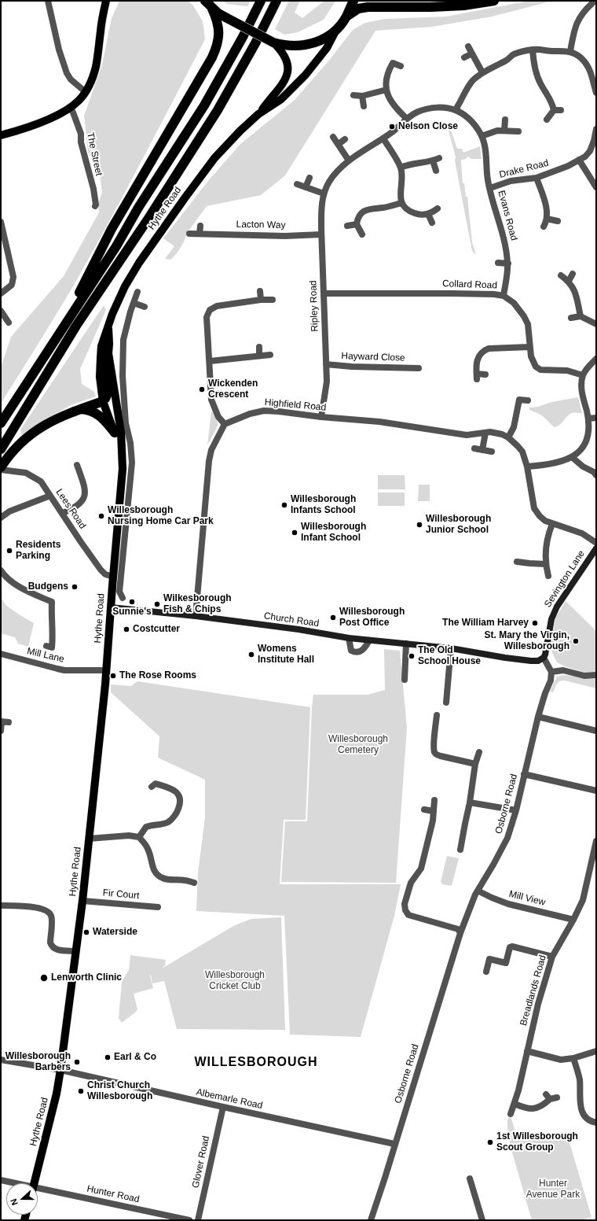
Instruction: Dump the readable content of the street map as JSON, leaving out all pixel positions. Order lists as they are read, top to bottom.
{
  "streets": {
    "main road": ["Hythe Road"],
    "street": [
      "The Street",
      "Drake Road",
      "Evans Road",
      "Lacton Way",
      "Collard Road",
      "Ripley Road",
      "Hayward Close",
      "Highfield Road",
      "Lees Road",
      "Sevington Lane",
      "Church Road",
      "Mill Lane",
      "Osborne Road",
      "Fir Court",
      "Mill View",
      "Breadlands Road",
      "Albemarle Road",
      "Glover Road",
      "Hunter Road"
    ]
  },
  "crossings": [
    ["Drake Road", "Evans Road"],
    ["Hythe Road", "Lees Road"],
    ["Hythe Road", "Church Road"],
    ["Hythe Road", "Mill Lane"],
    ["Hythe Road", "Fir Court"],
    ["Hythe Road", "Albemarle Road"],
    ["Evans Road", "Collard Road"],
    ["Evans Road", "Ripley Road"],
    ["Lacton Way", "Ripley Road"],
    ["Collard Road", "Ripley Road"],
    ["Ripley Road", "Hayward Close"],
    ["Ripley Road", "Highfield Road"],
    ["Sevington Lane", "Church Road"],
    ["Osborne Road", "Mill View"],
    ["Osborne Road", "Albemarle Road"],
    ["Mill View", "Breadlands Road"],
    ["Albemarle Road", "Glover Road"]
  ],
  "districts": ["WILLESBOROUGH"],
  "parks": ["Willesborough Cemetery", "Willesborough Cricket Club", "Hunter Avenue Park"],
  "places": [
    "Nelson Close",
    "Wickenden Crescent",
    "Willesborough Infants School",
    "Willesborough Nursing Home Car Park",
    "Willesborough Junior School",
    "Willesborough Infant School",
    "Residents Parking",
    "Budgens",
    "Sunnie's",
    "Wilkesborough Fish & Chips",
    "Willesborough Post Office",
    "The William Harvey",
    "Costcutter",
    "St. Mary the Virgin, Willesborough",
    "Womens Institute Hall",
    "The Old School House",
    "The Rose Rooms",
    "Waterside",
    "Lenworth Clinic",
    "Earl & Co",
    "Willesborough Barbers",
    "Christ Church Willesborough",
    "1st Willesborough Scout Group"
  ],
  "north": "left"
}
